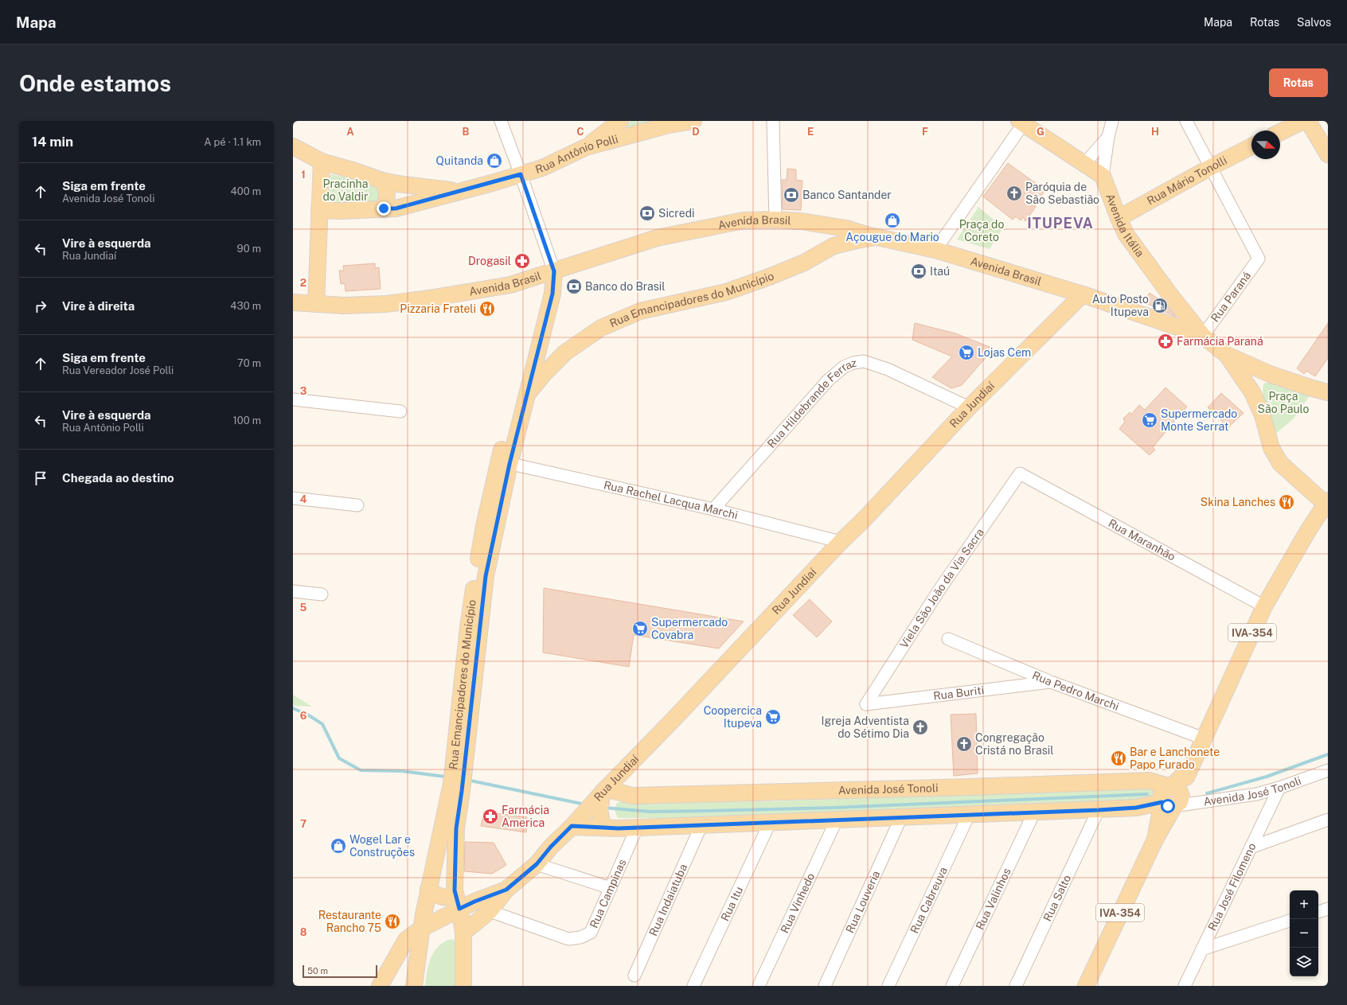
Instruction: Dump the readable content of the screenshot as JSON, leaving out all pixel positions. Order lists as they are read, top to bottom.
{
  "streets": {
    "main road": [
      "Rua Antônio Polli",
      "Rua Mário Tonolli",
      "Avenida Brasil",
      "Avenida Itália",
      "Rua Emancipadores do Município",
      "Rua Jundiaí",
      "IVA-354",
      "Avenida José Tonoli"
    ],
    "street": [
      "Rua Paraná",
      "Rua Hildebrande Ferraz",
      "Rua Rachel Lacqua Marchi",
      "Rua Maranhão",
      "Viela São João da Via Sacra",
      "Rua Pedro Marchi",
      "Rua Buriti",
      "Rua José Filomeno",
      "Rua Campinas",
      "Rua Salto",
      "Rua Valinhos",
      "Rua Indaiatuba",
      "Rua Cabreuva",
      "Rua Louveria",
      "Rua Vinhedo",
      "Rua Itu"
    ]
  },
  "crossings": [
    ["Rua Mário Tonolli", "Avenida Itália"],
    ["Rua Mário Tonolli", "Rua Paraná"],
    ["Avenida Brasil", "Avenida Itália"],
    ["Avenida Brasil", "Rua Paraná"],
    ["Avenida Brasil", "Rua Emancipadores do Município"],
    ["Avenida Brasil", "Rua Jundiaí"],
    ["Avenida Itália", "Rua Paraná"],
    ["Rua Emancipadores do Município", "Rua Jundiaí"],
    ["Rua Emancipadores do Município", "Rua Rachel Lacqua Marchi"],
    ["Rua Jundiaí", "Rua Hildebrande Ferraz"],
    ["Rua Jundiaí", "Rua Rachel Lacqua Marchi"],
    ["Rua Jundiaí", "Avenida José Tonoli"],
    ["Rua Jundiaí", "Rua Campinas"],
    ["Rua Hildebrande Ferraz", "Rua Rachel Lacqua Marchi"],
    ["Rua Maranhão", "Viela São João da Via Sacra"],
    ["Rua Maranhão", "IVA-354"],
    ["Viela São João da Via Sacra", "Rua Buriti"],
    ["IVA-354", "Rua Pedro Marchi"],
    ["IVA-354", "Avenida José Tonoli"],
    ["Rua Pedro Marchi", "Rua Buriti"],
    ["Avenida José Tonoli", "Rua José Filomeno"],
    ["Avenida José Tonoli", "Rua Campinas"],
    ["Avenida José Tonoli", "Rua Salto"],
    ["Avenida José Tonoli", "Rua Valinhos"],
    ["Avenida José Tonoli", "Rua Indaiatuba"],
    ["Avenida José Tonoli", "Rua Cabreuva"],
    ["Avenida José Tonoli", "Rua Louveria"],
    ["Avenida José Tonoli", "Rua Vinhedo"],
    ["Avenida José Tonoli", "Rua Itu"]
  ],
  "districts": ["ITUPEVA"],
  "parks": ["Pracinha do Valdir", "Praça do Coreto", "Praça São Paulo"],
  "places": {
    "shop": ["Quitanda", "Açougue do Mario", "Wogel Lar e Construções"],
    "church": ["Paróquia de São Sebastião", "Igreja Adventista do Sétimo Dia", "Congregação Cristá no Brasil"],
    "bank": [
      "Banco Santander",
      "Sicredi",
      "Itaú",
      "Banco do Brasil"
    ],
    "pharmacy": ["Drogasil", "Farmácia Paraná", "Farmácia America"],
    "fuel station": ["Auto Posto Itupeva"],
    "restaurant": [
      "Pizzaria Frateli",
      "Skina Lanches",
      "Bar e Lanchonete Papo Furado",
      "Restaurante Rancho 75"
    ],
    "supermarket": [
      "Lojas Cem",
      "Supermercado Monte Serrat",
      "Supermercado Covabra",
      "Coopercica Itupeva"
    ]
  },
  "scale_bar": "50 m",
  "north": "right",
  "page": {
    "header": "Mapa",
    "nav": ["Mapa", "Rotas", "Salvos"],
    "buttons": "Rotas",
    "title": "Onde estamos",
    "heading": ["14 min", "A pé · 1.1 km"],
    "list": [
      ["Siga em frente", "Avenida José Tonoli", "400 m"],
      ["Vire à esquerda", "Rua Jundiaí", "90 m"],
      ["Vire à direita", "430 m"],
      ["Siga em frente", "Rua Vereador José Polli", "70 m"],
      ["Vire à esquerda", "Rua Antônio Polli", "100 m"],
      "Chegada ao destino"
    ],
    "map_buttons": ["+", "−"],
    "scale": "50 m"
  },
  "grid": {
    "columns": [
      "A",
      "B",
      "C",
      "D",
      "E",
      "F",
      "G",
      "H"
    ],
    "rows": [
      "1",
      "2",
      "3",
      "4",
      "5",
      "6",
      "7",
      "8"
    ]
  }
}
